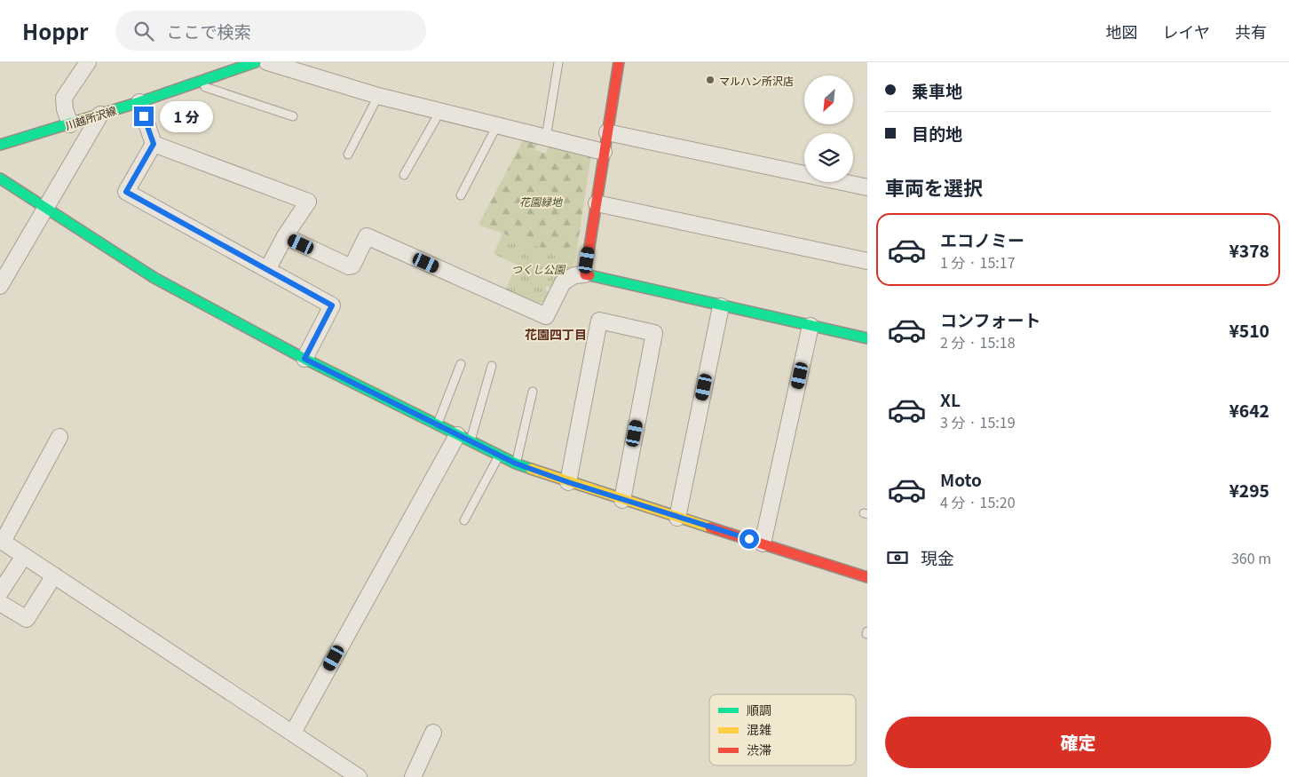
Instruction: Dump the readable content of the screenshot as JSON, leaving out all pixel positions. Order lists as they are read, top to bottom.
{
  "streets": {
    "street": ["川越所沢線"]
  },
  "districts": ["花園四丁目"],
  "parks": ["花園緑地", "つくし公園"],
  "places": ["マルハン所沢店"],
  "legend": ["順調", "混雑", "渋滞"],
  "north": "bottom left",
  "page": {
    "header": "Hoppr",
    "search": "ここで検索",
    "nav": ["地図", "レイヤ", "共有"],
    "banner": ["乗車地", "目的地"],
    "bubble": "1 分",
    "heading": "車両を選択",
    "list": [
      {
        "name": "エコノミー",
        "note": "1 分 · 15:17",
        "value": "¥378"
      },
      {
        "name": "コンフォート",
        "note": "2 分 · 15:18",
        "value": "¥510"
      },
      {
        "name": "XL",
        "note": "3 分 · 15:19",
        "value": "¥642"
      },
      {
        "name": "Moto",
        "note": "4 分 · 15:20",
        "value": "¥295"
      }
    ],
    "pay": ["現金", "360 m"],
    "buttons": "確定"
  }
}
